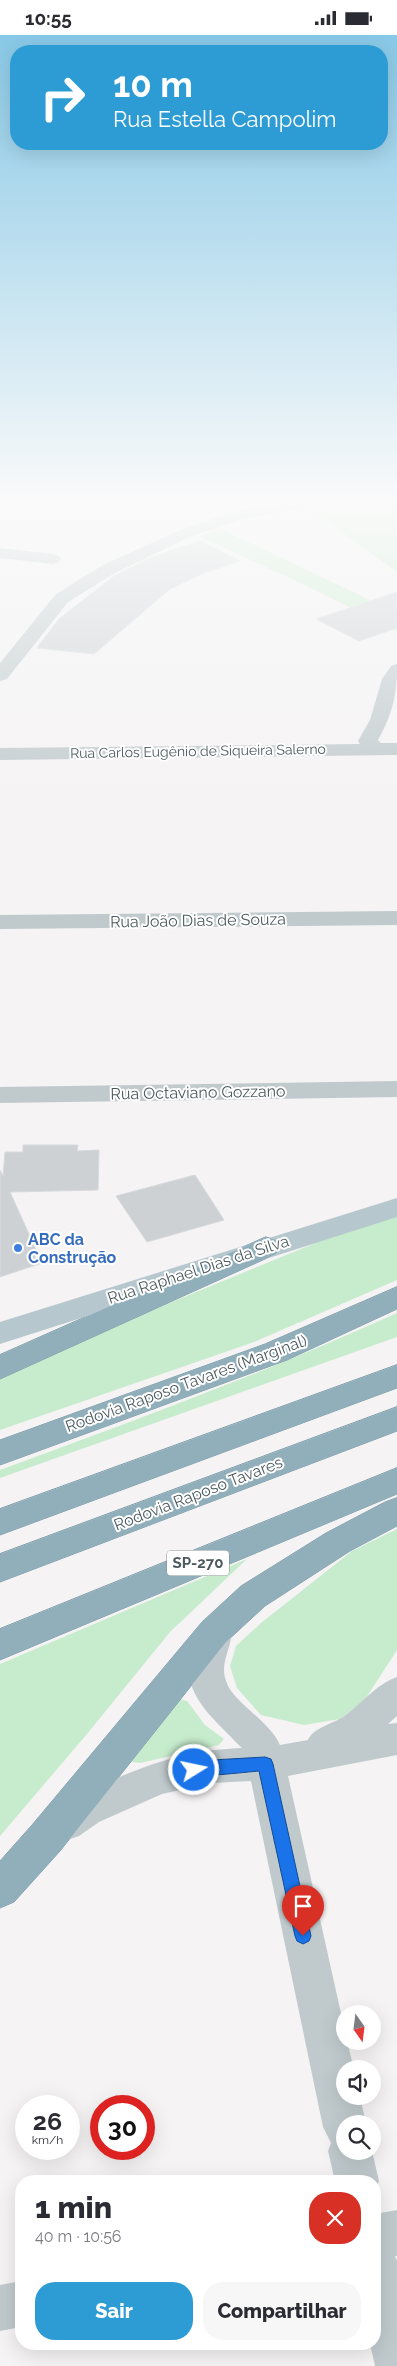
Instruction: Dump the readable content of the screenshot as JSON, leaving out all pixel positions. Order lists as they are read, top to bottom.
{
  "streets": {
    "highway": ["Rodovia Raposo Tavares (Marginal)", "Rodovia Raposo Tavares", "SP-270"],
    "main road": ["Rua Raphael Dias da Silva"],
    "street": ["Rua Carlos Eugênio de Siqueira Salerno", "Rua João Dias de Souza", "Rua Octaviano Gozzano"]
  },
  "places": ["ABC da Construção"],
  "north": "bottom",
  "page": {
    "status": "10:55",
    "turn": ["10 m", "Rua Estella Campolim"],
    "speed": "26 km/h",
    "limit": "30",
    "heading": ["1 min", "40 m · 10:56"],
    "buttons": ["Sair", "Compartilhar"]
  }
}
